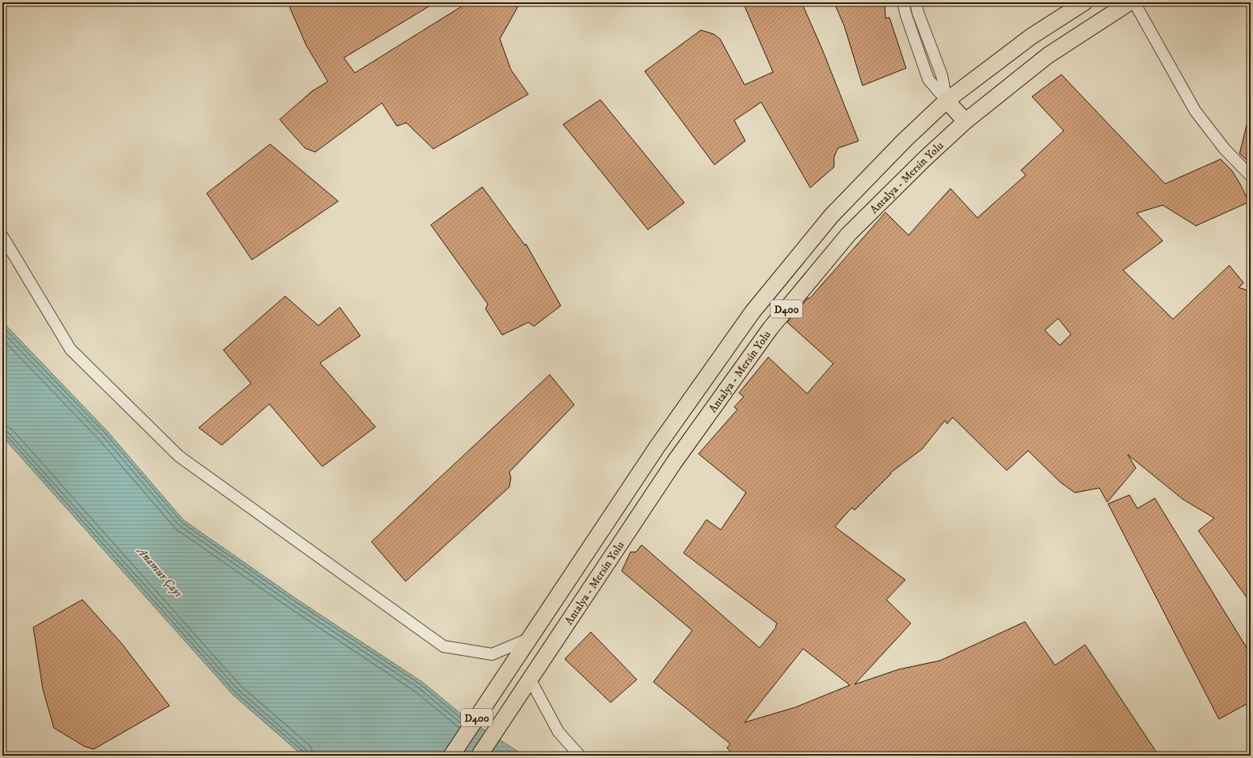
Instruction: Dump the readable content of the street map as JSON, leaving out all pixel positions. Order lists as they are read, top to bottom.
{
  "streets": {
    "highway": ["Antalya - Mersin Yolu", "D400"]
  },
  "water": ["Anamur Çayı"]
}
